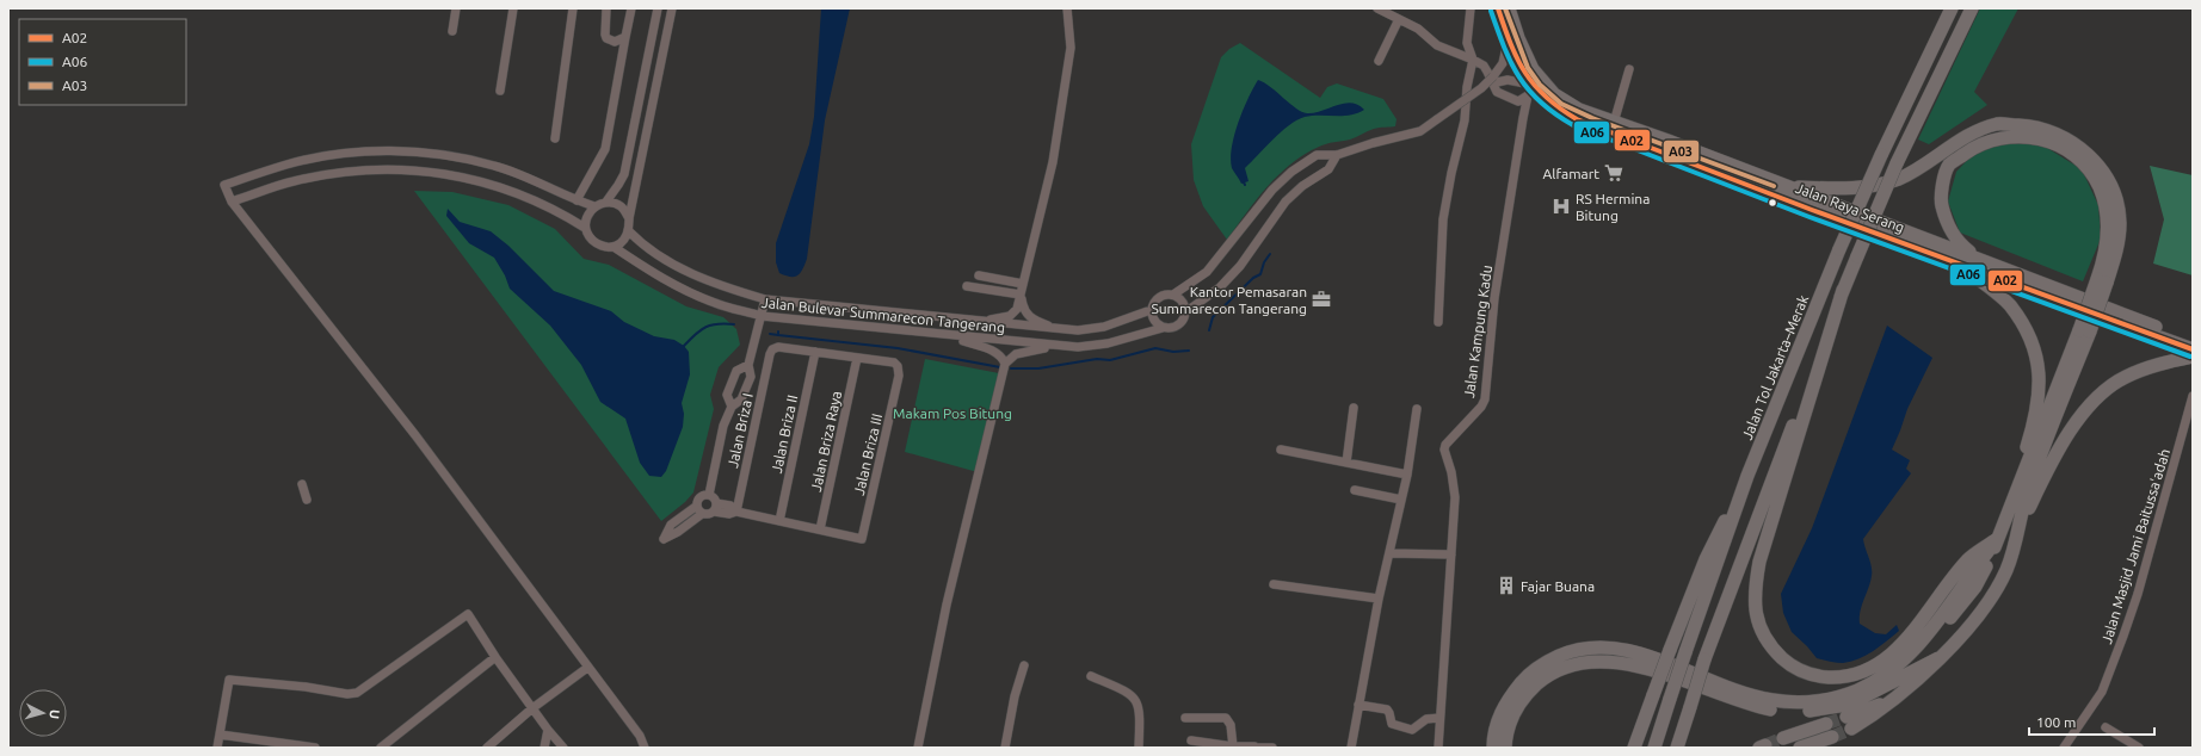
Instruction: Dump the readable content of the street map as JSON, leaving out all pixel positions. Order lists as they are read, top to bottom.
{
  "streets": {
    "highway": ["Jalan Raya Serang", "Jalan Tol Jakarta–Merak"],
    "street": [
      "Jalan Bulevar Summarecon Tangerang",
      "Jalan Kampung Kadu",
      "Jalan Briza I",
      "Jalan Briza II",
      "Jalan Briza Raya",
      "Jalan Briza III",
      "Jalan Masjid Jami Baitussa'adah"
    ]
  },
  "crossings": [
    ["Jalan Raya Serang", "Jalan Bulevar Summarecon Tangerang"],
    ["Jalan Raya Serang", "Jalan Kampung Kadu"],
    ["Jalan Bulevar Summarecon Tangerang", "Jalan Kampung Kadu"],
    ["Jalan Briza I", "Jalan Briza II"],
    ["Jalan Briza Raya", "Jalan Briza III"]
  ],
  "parks": ["Makam Pos Bitung"],
  "places": {
    "supermarket": ["Alfamart"],
    "hospital": ["RS Hermina Bitung"],
    "office": ["Kantor Pemasaran Summarecon Tangerang"],
    "building": ["Fajar Buana"]
  },
  "lines": ["transit line A02", "transit line A03", "transit line A06"],
  "legend": ["A02", "A06", "A03"],
  "scale_bar": "100 m",
  "north": "right"
}
